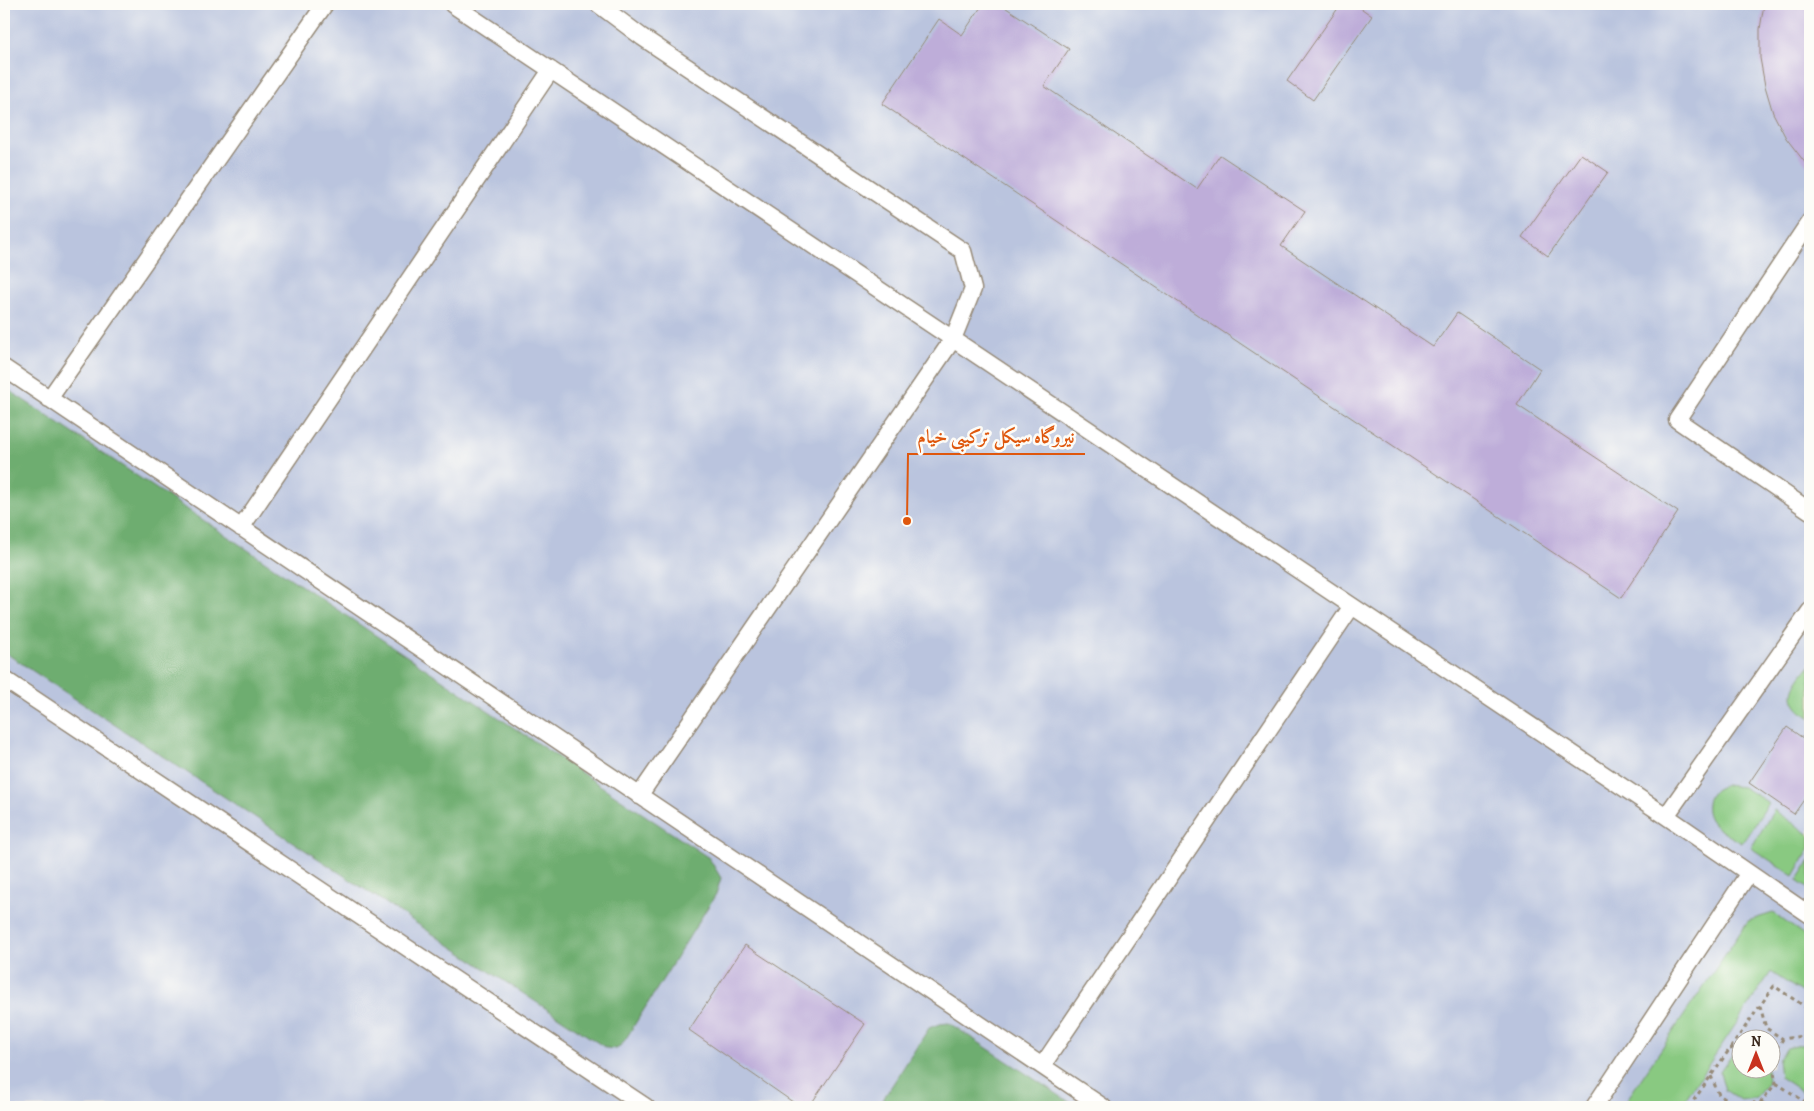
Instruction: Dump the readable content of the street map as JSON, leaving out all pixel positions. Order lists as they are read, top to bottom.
{
  "places": ["نیروگاه سیکل ترکیبی خیام"],
  "north": "top"
}
